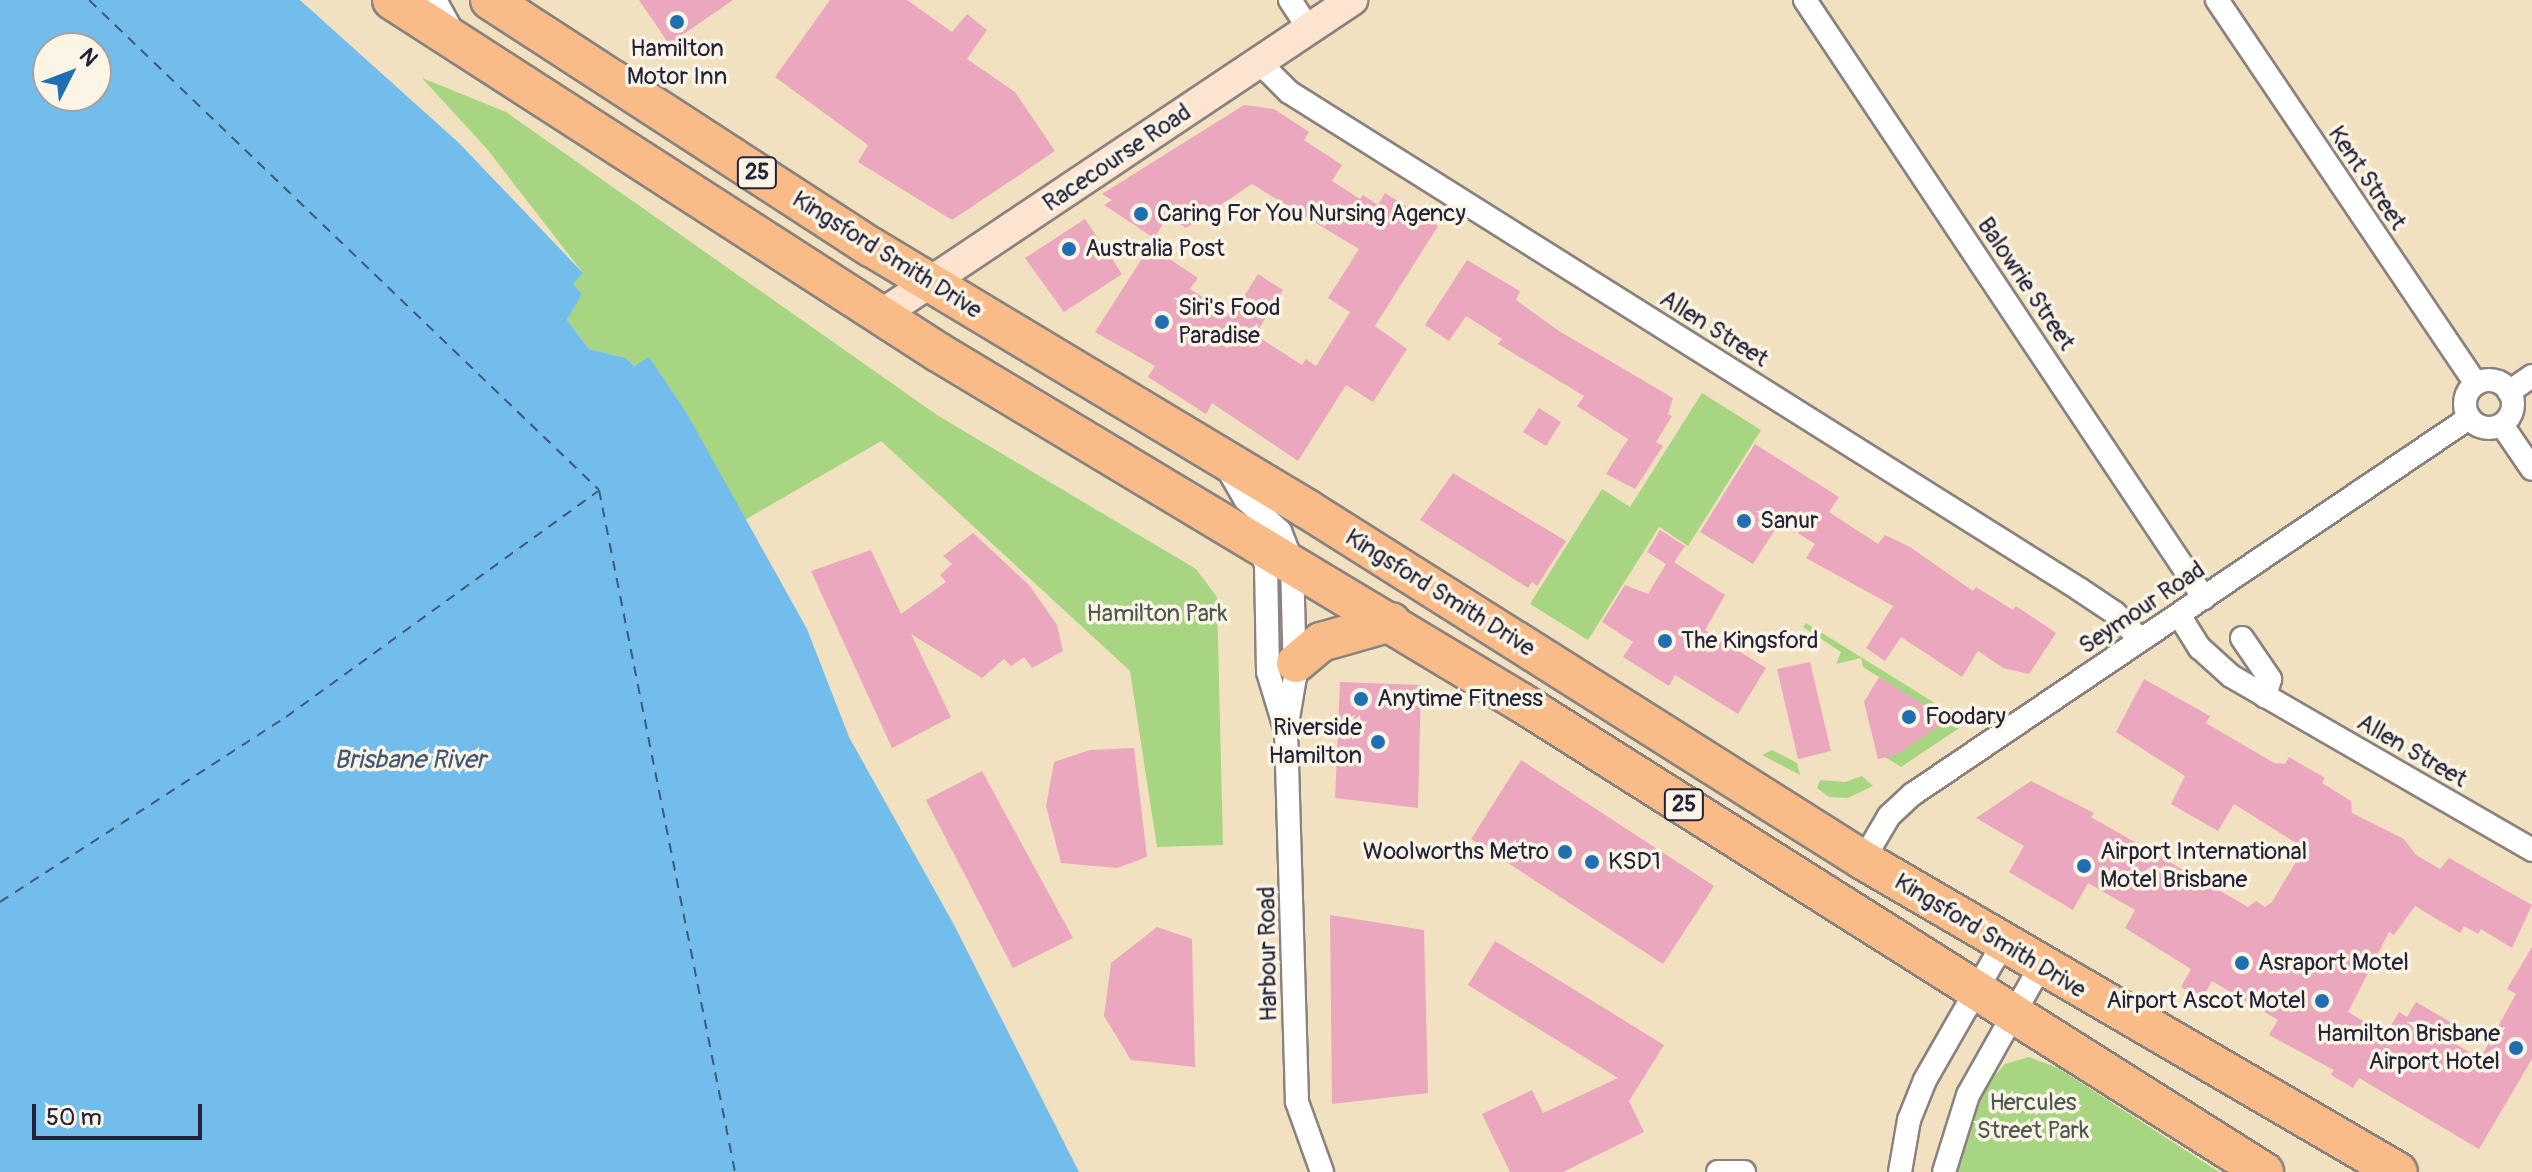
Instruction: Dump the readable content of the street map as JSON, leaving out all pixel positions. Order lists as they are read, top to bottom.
{
  "streets": {
    "highway": ["25", "Kingsford Smith Drive"],
    "street": [
      "Racecourse Road",
      "Kent Street",
      "Balowrie Street",
      "Allen Street",
      "Seymour Road",
      "Harbour Road"
    ]
  },
  "crossings": [
    ["Racecourse Road", "Kingsford Smith Drive"],
    ["Racecourse Road", "Allen Street"],
    ["Kent Street", "Seymour Road"],
    ["Kingsford Smith Drive", "Seymour Road"],
    ["Kingsford Smith Drive", "Harbour Road"],
    ["Balowrie Street", "Seymour Road"],
    ["Allen Street", "Seymour Road"]
  ],
  "water": ["Brisbane River"],
  "parks": ["Hamilton Park", "Hercules Street Park"],
  "places": [
    "Hamilton Motor Inn",
    "Caring For You Nursing Agency",
    "Australia Post",
    "Siri's Food Paradise",
    "Sanur",
    "The Kingsford",
    "Anytime Fitness",
    "Foodary",
    "Riverside Hamilton",
    "Woolworths Metro",
    "KSD1",
    "Airport International Motel Brisbane",
    "Asraport Motel",
    "Airport Ascot Motel",
    "Hamilton Brisbane Airport Hotel"
  ],
  "scale_bar": "50 m",
  "north": "top right"
}
